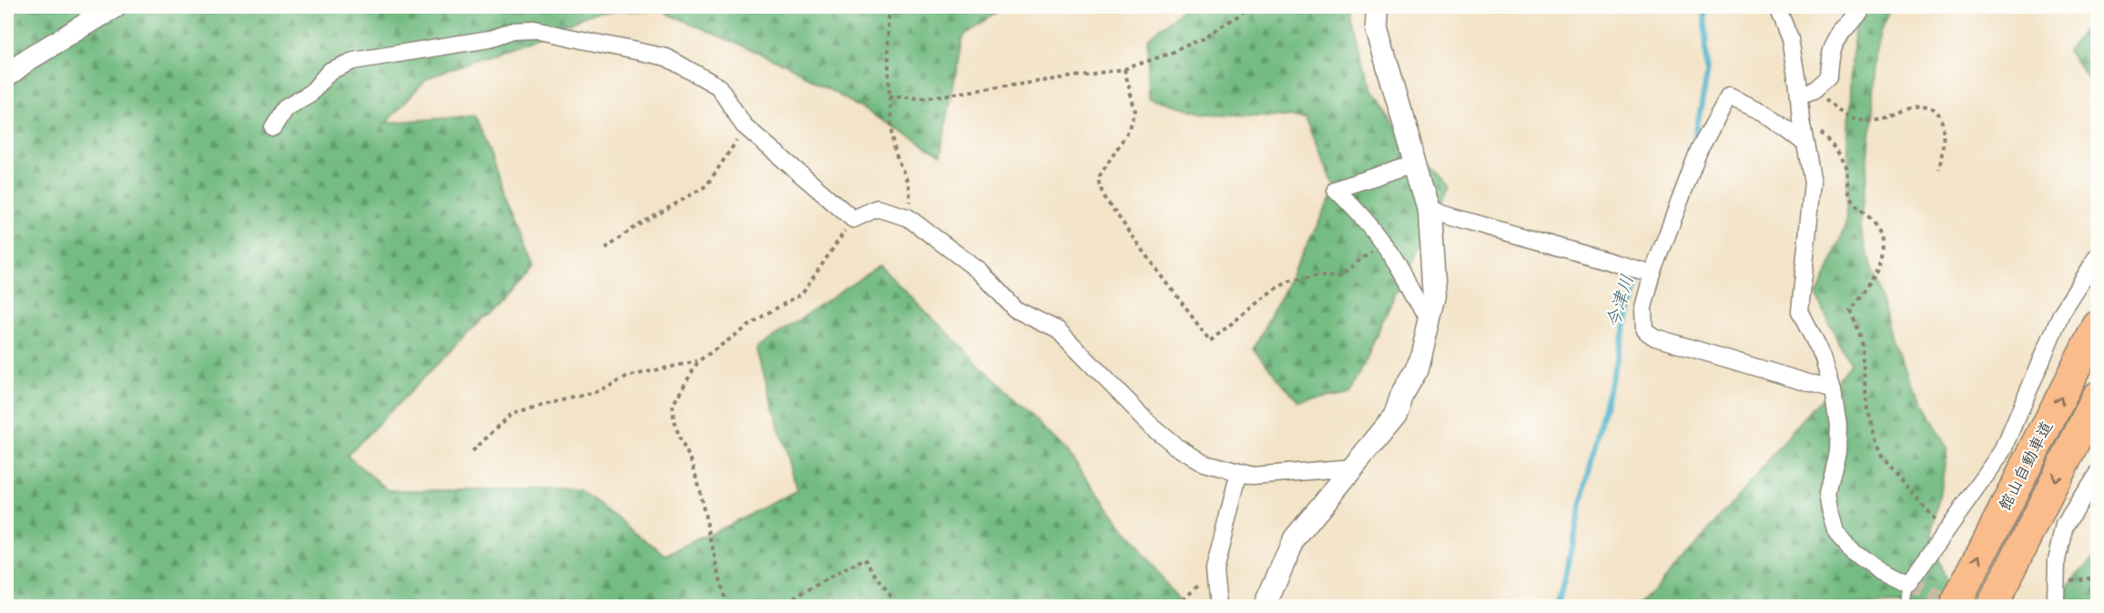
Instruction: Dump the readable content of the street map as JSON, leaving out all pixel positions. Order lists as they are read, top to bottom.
{
  "streets": {
    "highway": ["館山自動車道"]
  },
  "water": ["今津川"]
}
